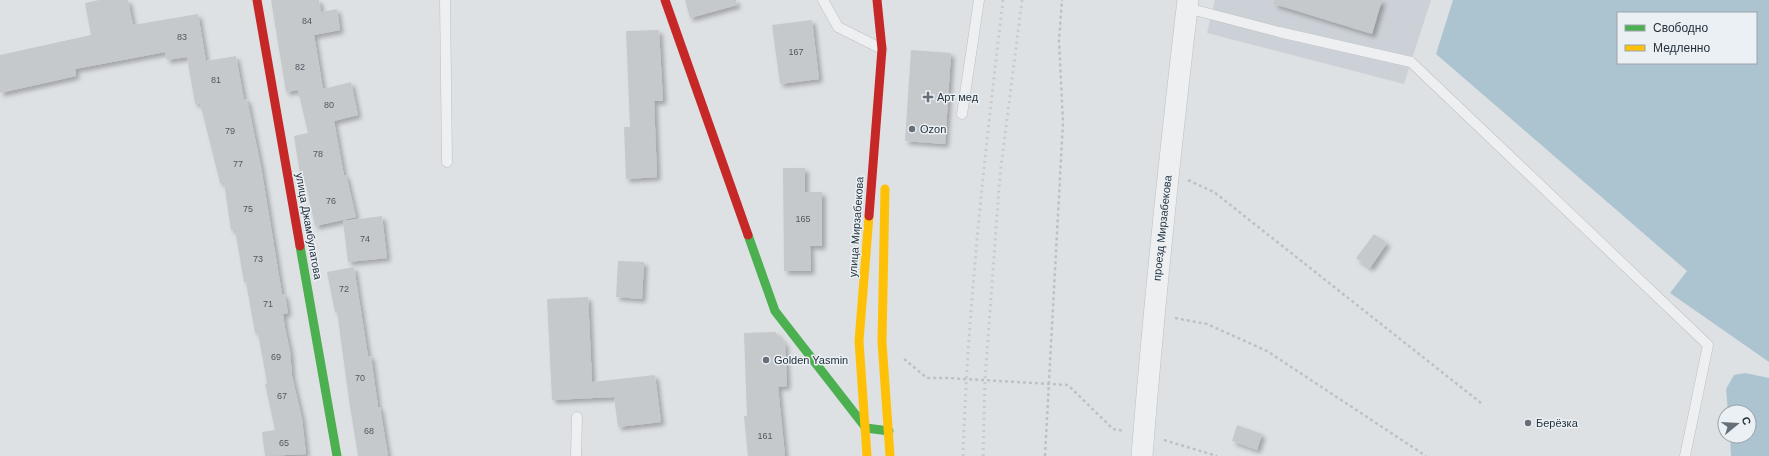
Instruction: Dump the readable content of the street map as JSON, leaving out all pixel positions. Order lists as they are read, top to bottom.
{
  "streets": {
    "street": ["улица Джамбулатова", "улица Мирзабекова", "проезд Мирзабекова"]
  },
  "places": {
    "health": ["Арт мед"],
    "other": ["Ozon", "Golden Yasmin", "Берёзка"]
  },
  "house_numbers": [
    "84",
    "83",
    "167",
    "82",
    "81",
    "80",
    "79",
    "78",
    "77",
    "76",
    "75",
    "165",
    "74",
    "73",
    "72",
    "71",
    "69",
    "70",
    "67",
    "68",
    "161",
    "65"
  ],
  "legend": ["Свободно", "Медленно"],
  "north": "right"
}
